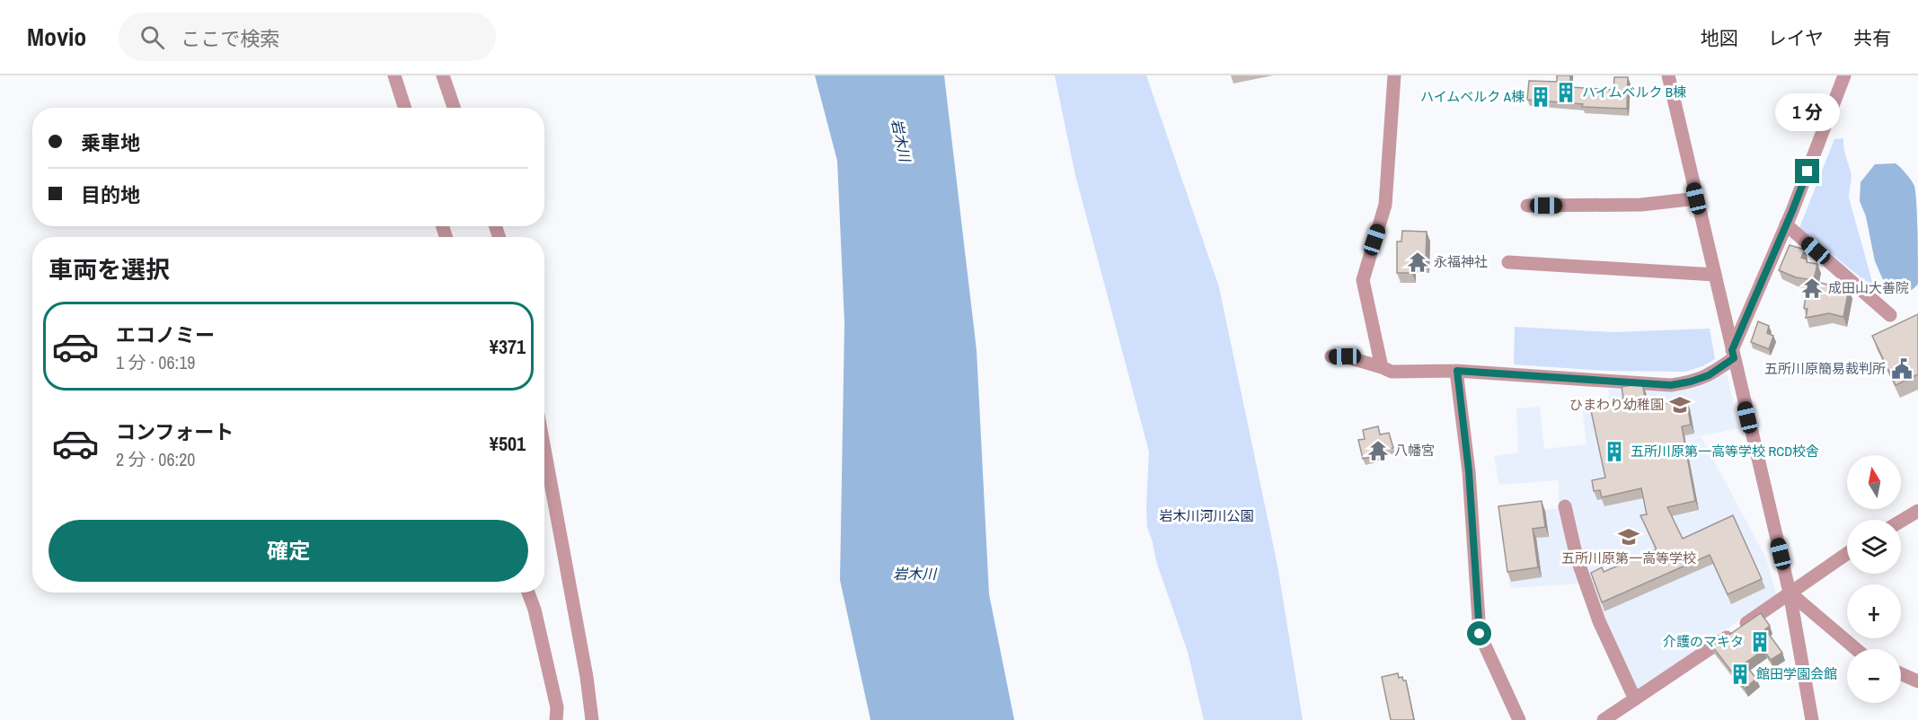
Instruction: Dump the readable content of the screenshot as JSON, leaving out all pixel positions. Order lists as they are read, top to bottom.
{
  "water": ["岩木川"],
  "parks": ["岩木川河川公園"],
  "places": {
    "building": [
      "ハイムベルク B棟",
      "ハイムベルク A棟",
      "五所川原第一高等学校 RCD校舎",
      "介護のマキタ",
      "館田学園会館"
    ],
    "temple": ["永福神社", "成田山大善院", "八幡宮"],
    "public building": ["五所川原簡易裁判所"],
    "school or university": ["ひまわり幼稚園", "五所川原第一高等学校"]
  },
  "north": "top",
  "page": {
    "header": "Movio",
    "search": "ここで検索",
    "nav": ["地図", "レイヤ", "共有"],
    "bubble": "1 分",
    "banner": ["乗車地", "目的地"],
    "heading": "車両を選択",
    "list": [
      {
        "name": "エコノミー",
        "note": "1 分 · 06:19",
        "value": "¥371"
      },
      {
        "name": "コンフォート",
        "note": "2 分 · 06:20",
        "value": "¥501"
      }
    ],
    "map_buttons": ["+", "−"],
    "buttons": "確定"
  }
}
